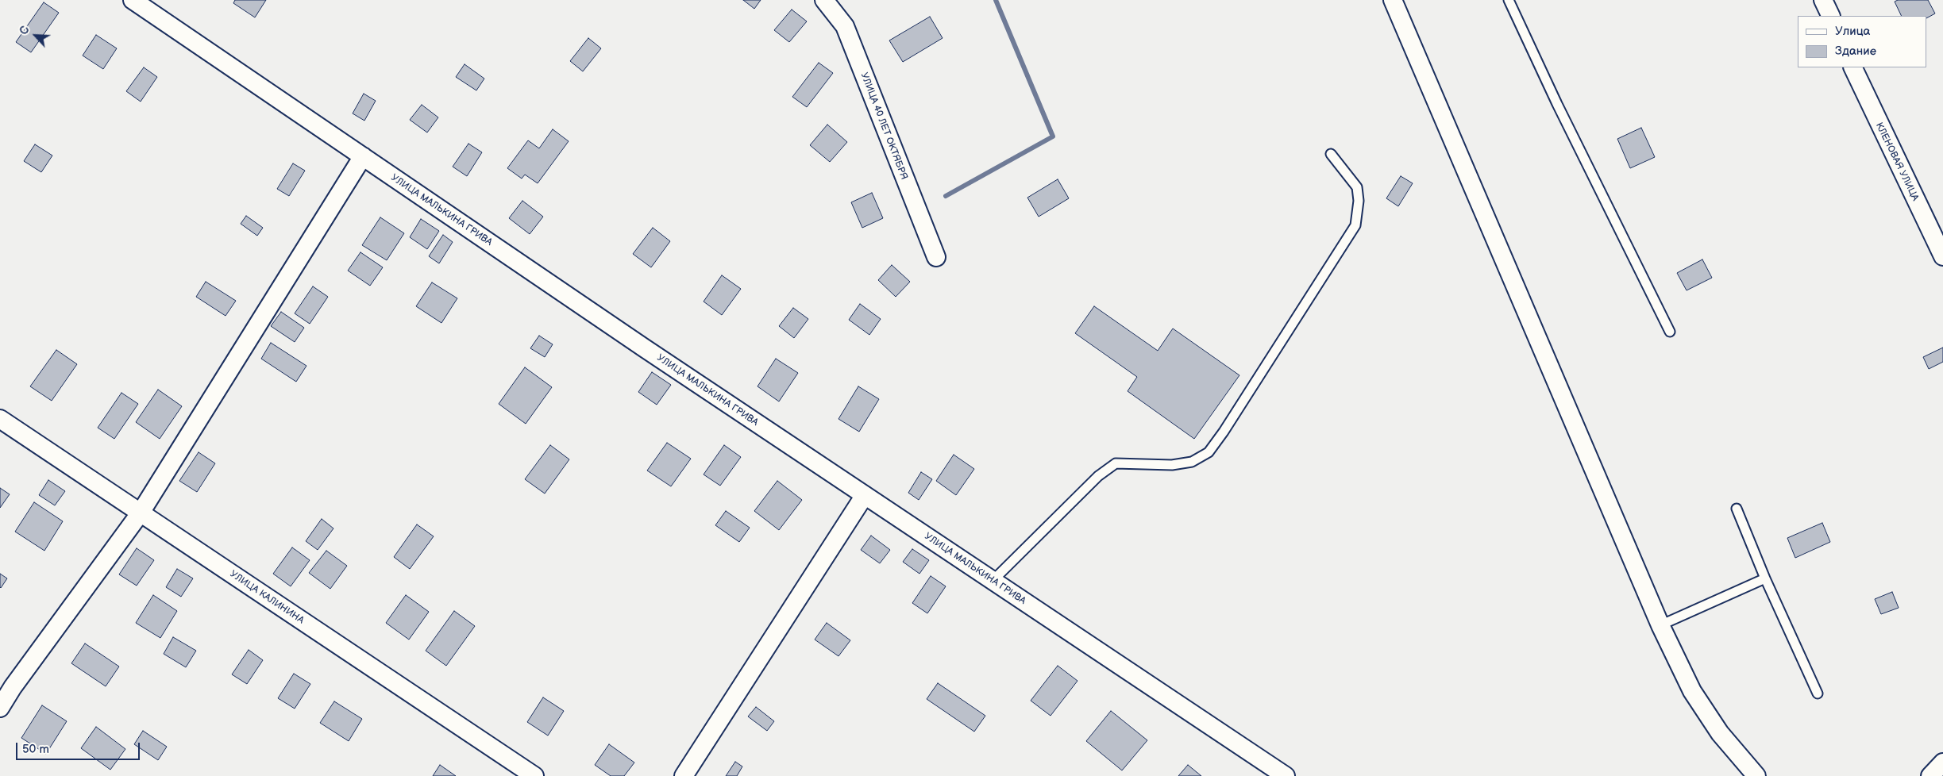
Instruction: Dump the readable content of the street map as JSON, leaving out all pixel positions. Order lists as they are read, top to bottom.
{
  "streets": {
    "street": [
      "УЛИЦА 40 ЛЕТ ОКТЯБРЯ",
      "КЛЕНОВАЯ УЛИЦА",
      "УЛИЦА МАЛЬКИНА ГРИВА",
      "УЛИЦА КАЛИНИНА"
    ]
  },
  "legend": ["Улица", "Здание"],
  "scale_bar": "50 m",
  "north": "top left"
}
